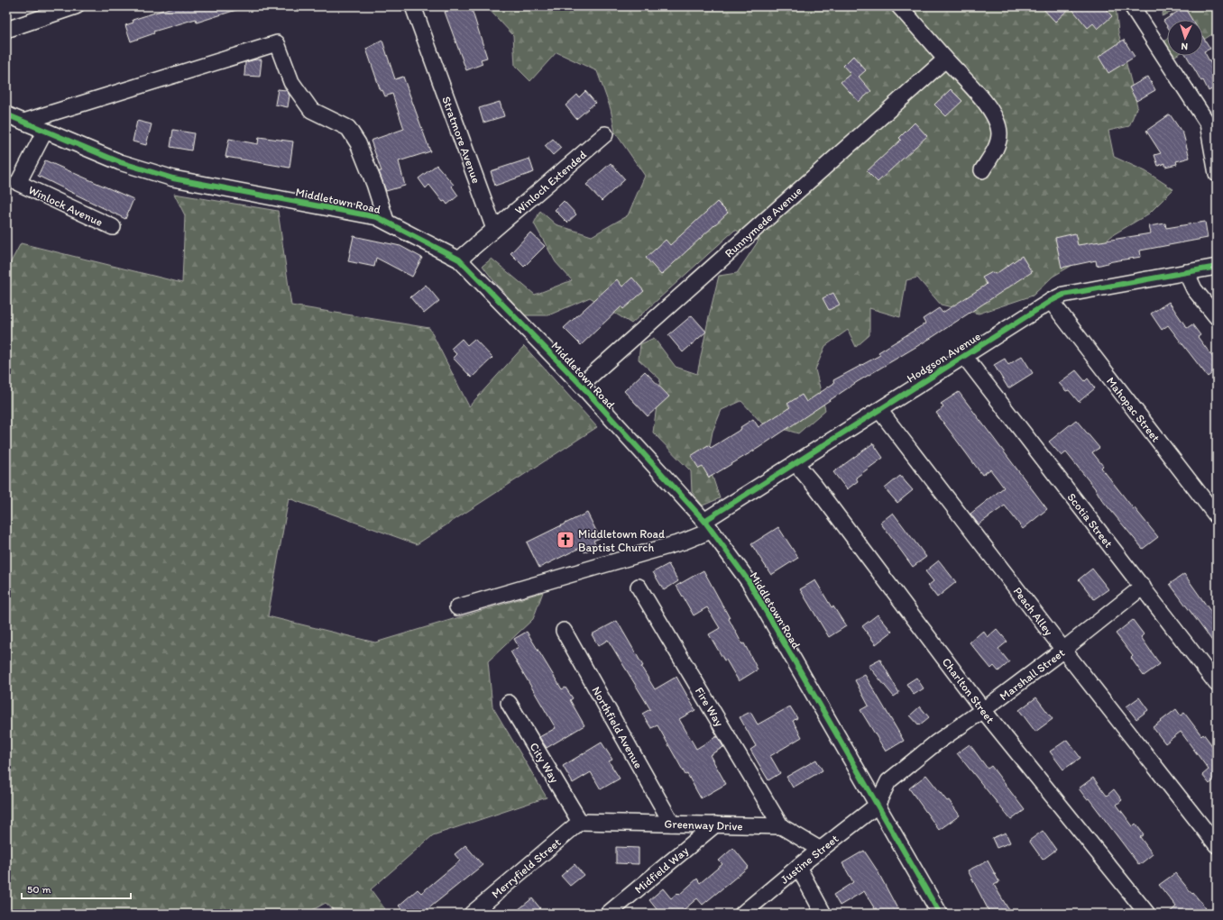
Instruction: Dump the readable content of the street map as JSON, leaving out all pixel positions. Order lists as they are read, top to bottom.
{
  "streets": {
    "street": [
      "Stratmore Avenue",
      "Winloch Extended",
      "Middletown Road",
      "Winlock Avenue",
      "Runnymede Avenue",
      "Hodgson Avenue",
      "Mahopac Street",
      "Scotia Street",
      "Peach Alley",
      "Marshall Street",
      "Charlton Street",
      "Fire Way",
      "Northfield Avenue",
      "City Way",
      "Greenway Drive",
      "Justine Street",
      "Merryfield Street",
      "Midfield Way"
    ]
  },
  "crossings": [
    ["Stratmore Avenue", "Winloch Extended"],
    ["Middletown Road", "Winlock Avenue"],
    ["Middletown Road", "Runnymede Avenue"],
    ["Middletown Road", "Hodgson Avenue"],
    ["Middletown Road", "Marshall Street"],
    ["Middletown Road", "Justine Street"],
    ["Hodgson Avenue", "Mahopac Street"],
    ["Hodgson Avenue", "Scotia Street"],
    ["Hodgson Avenue", "Peach Alley"],
    ["Hodgson Avenue", "Charlton Street"],
    ["Scotia Street", "Marshall Street"],
    ["Peach Alley", "Marshall Street"],
    ["Marshall Street", "Charlton Street"],
    ["Marshall Street", "Justine Street"],
    ["Fire Way", "Greenway Drive"],
    ["Northfield Avenue", "Greenway Drive"],
    ["City Way", "Greenway Drive"],
    ["City Way", "Merryfield Street"],
    ["Greenway Drive", "Justine Street"],
    ["Greenway Drive", "Merryfield Street"],
    ["Greenway Drive", "Midfield Way"]
  ],
  "places": {
    "church": ["Middletown Road Baptist Church"]
  },
  "scale_bar": "50 m",
  "north": "bottom"
}
